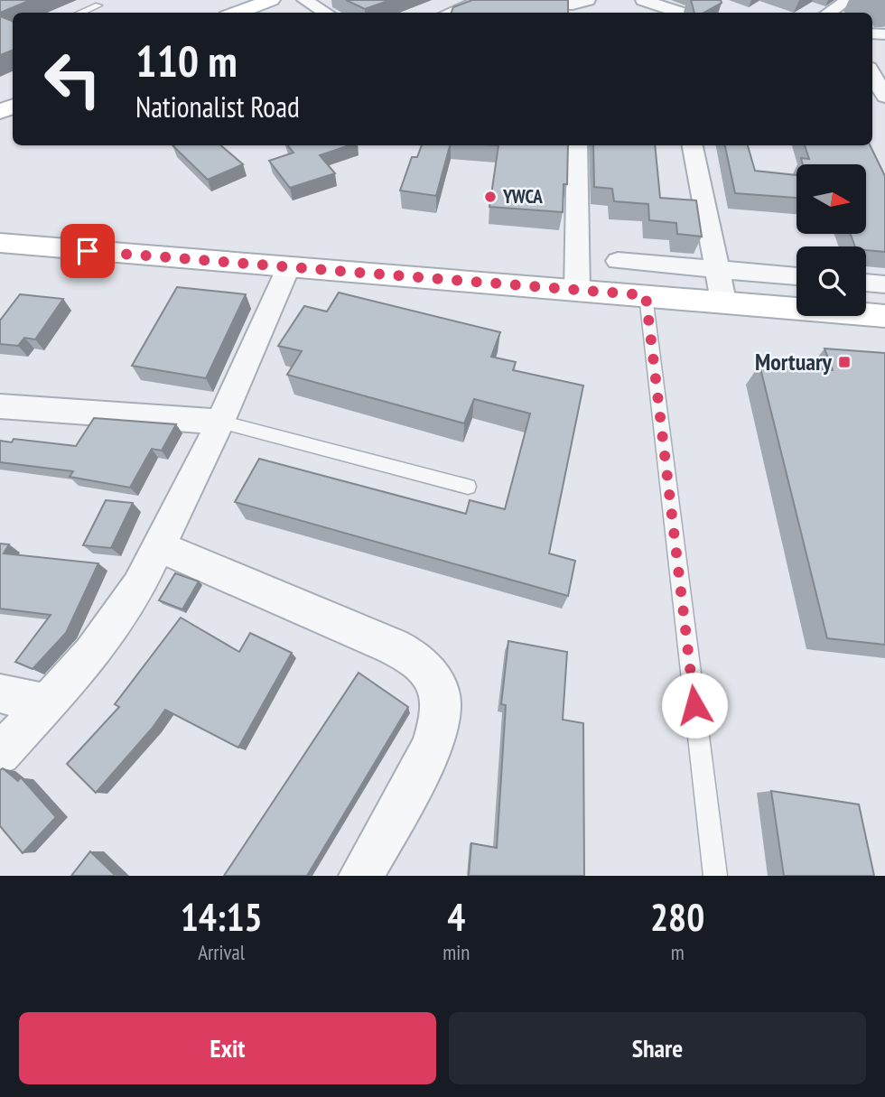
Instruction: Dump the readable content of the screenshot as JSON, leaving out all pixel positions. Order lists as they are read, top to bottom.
{
  "places": {
    "other": ["YWCA"],
    "transit": ["Mortuary"]
  },
  "north": "right",
  "page": {
    "turn": ["110 m", "Nationalist Road"],
    "eta": [
      "14:15",
      "Arrival",
      "4",
      "min",
      "280",
      "m"
    ],
    "buttons": ["Exit", "Share"]
  }
}
